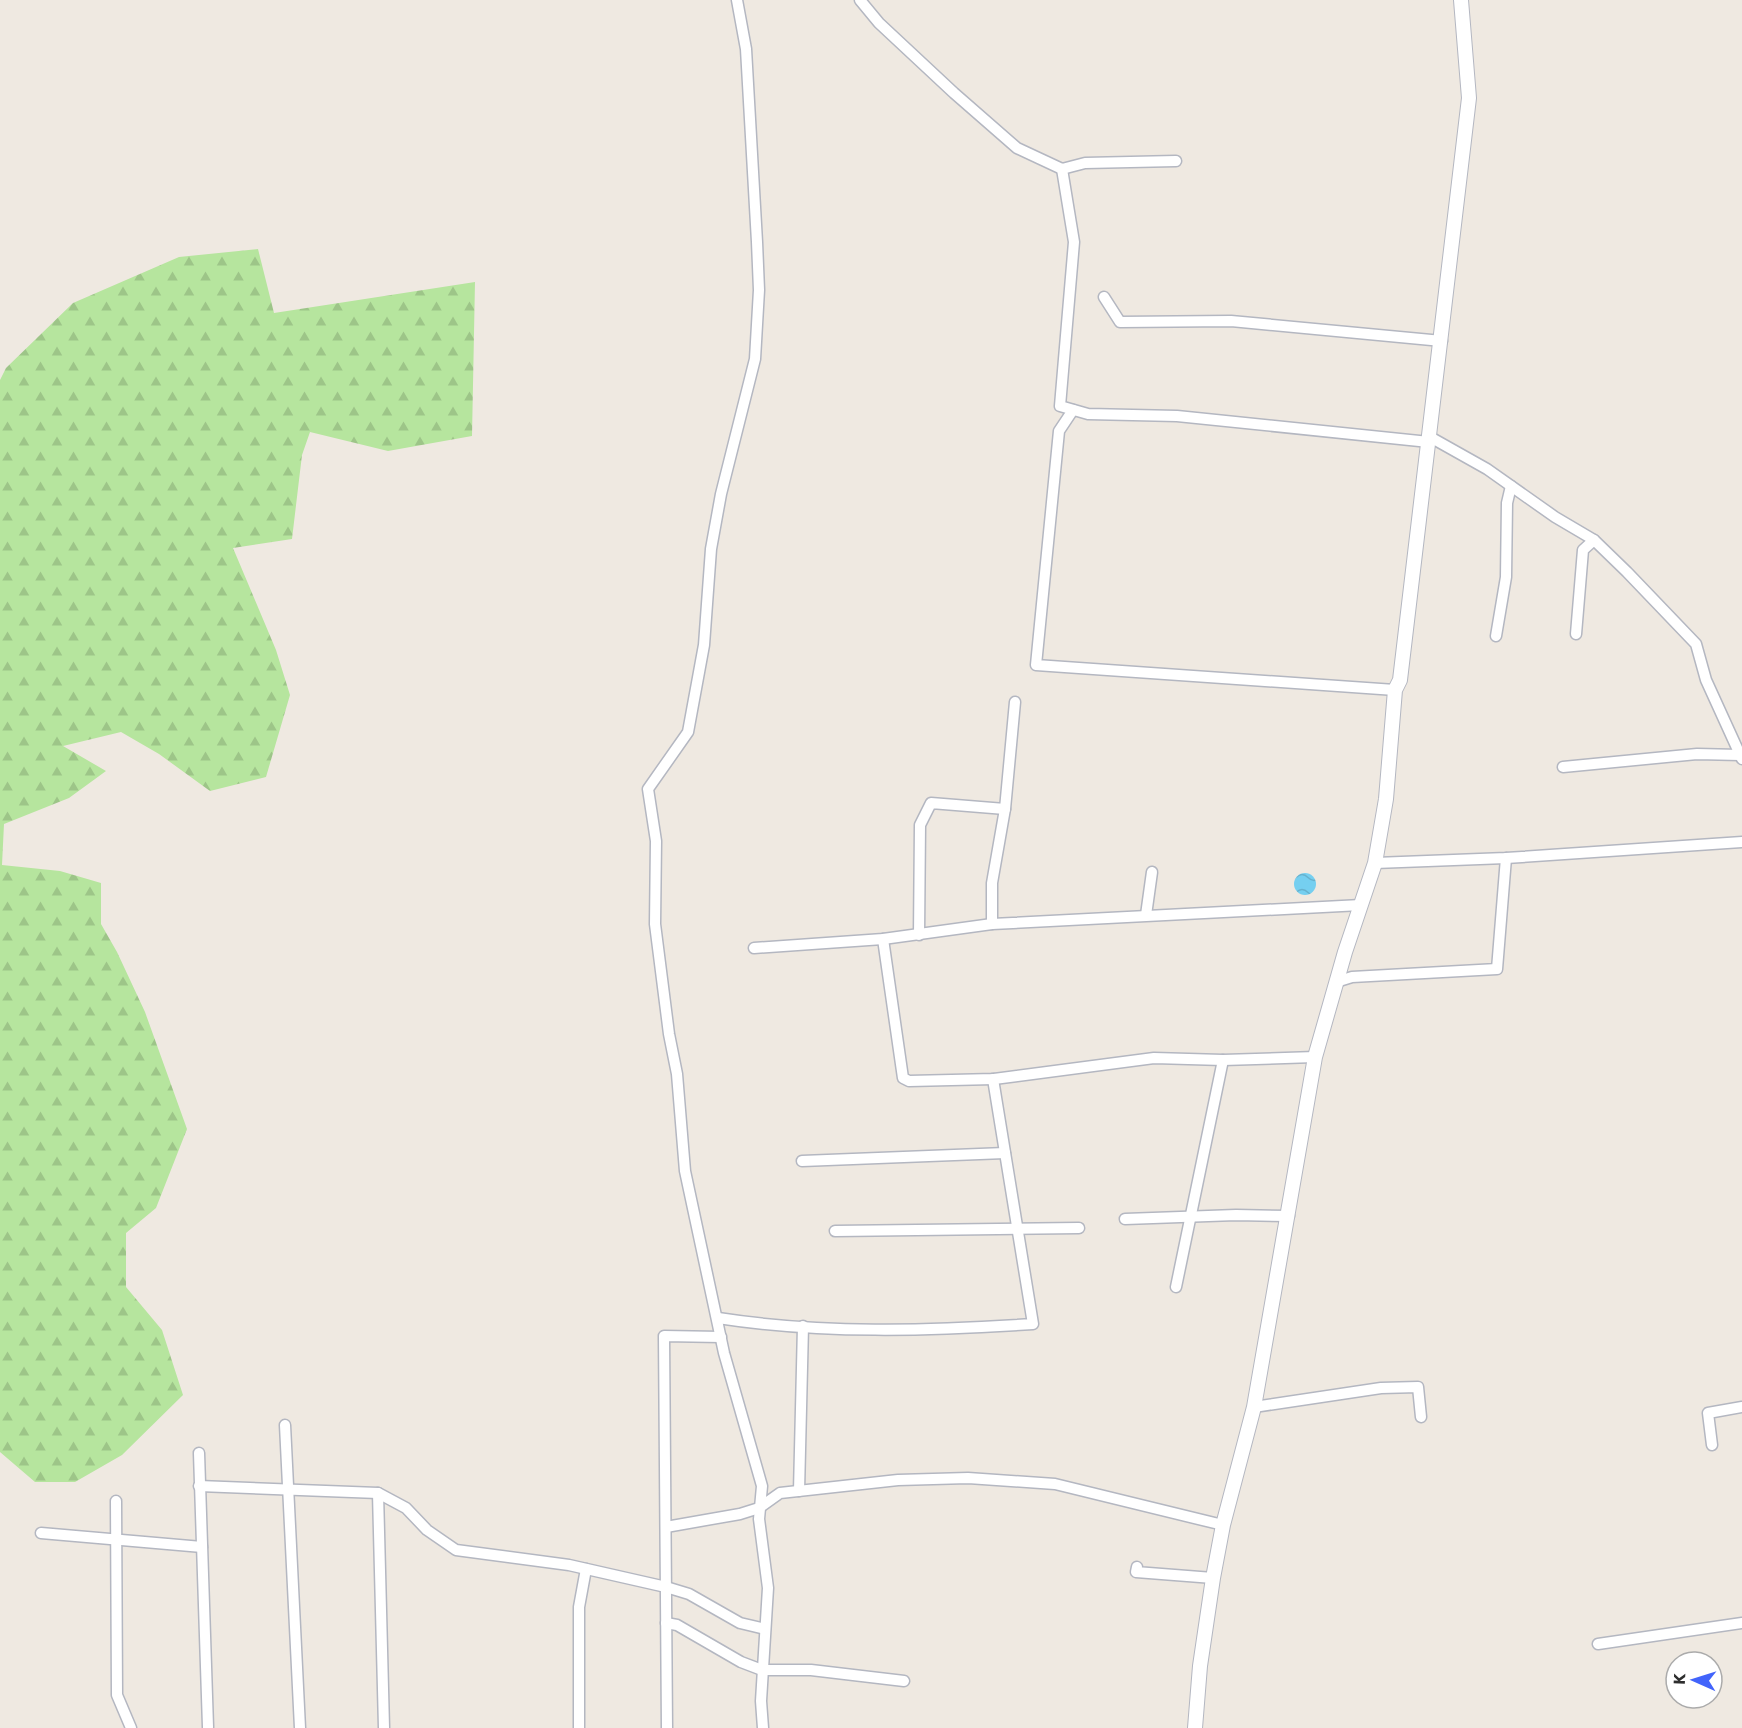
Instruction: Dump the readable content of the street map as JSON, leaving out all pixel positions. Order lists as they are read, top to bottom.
{
  "north": "left"
}
